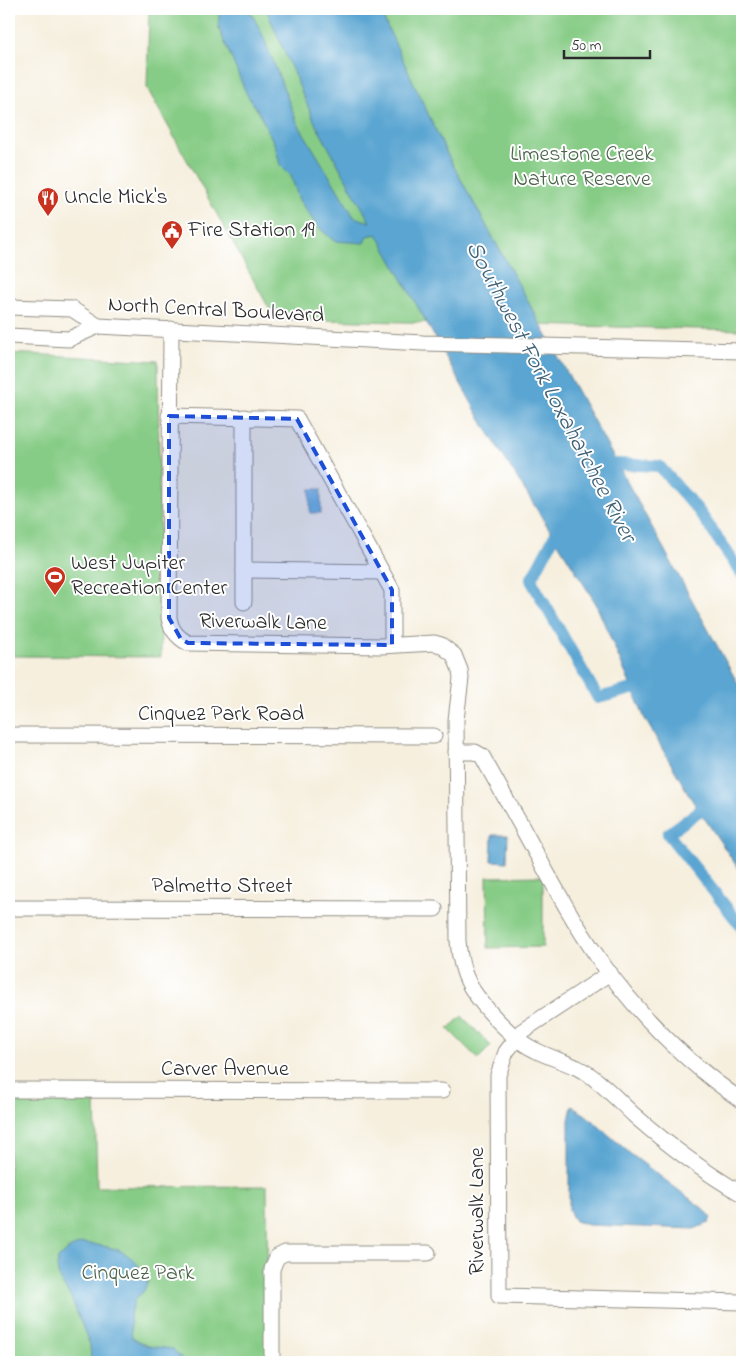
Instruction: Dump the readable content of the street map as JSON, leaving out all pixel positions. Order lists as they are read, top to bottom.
{
  "streets": {
    "street": [
      "North Central Boulevard",
      "Riverwalk Lane",
      "Cinquez Park Road",
      "Palmetto Street",
      "Carver Avenue"
    ]
  },
  "crossings": [
    ["North Central Boulevard", "Riverwalk Lane"]
  ],
  "water": ["Southwest Fork Loxahatchee River"],
  "parks": ["Limestone Creek Nature Reserve", "Cinquez Park"],
  "places": {
    "restaurant": ["Uncle Mick's"],
    "public building": ["Fire Station 19"],
    "sports": ["West Jupiter Recreation Center"]
  },
  "scale_bar": "50 m"
}
